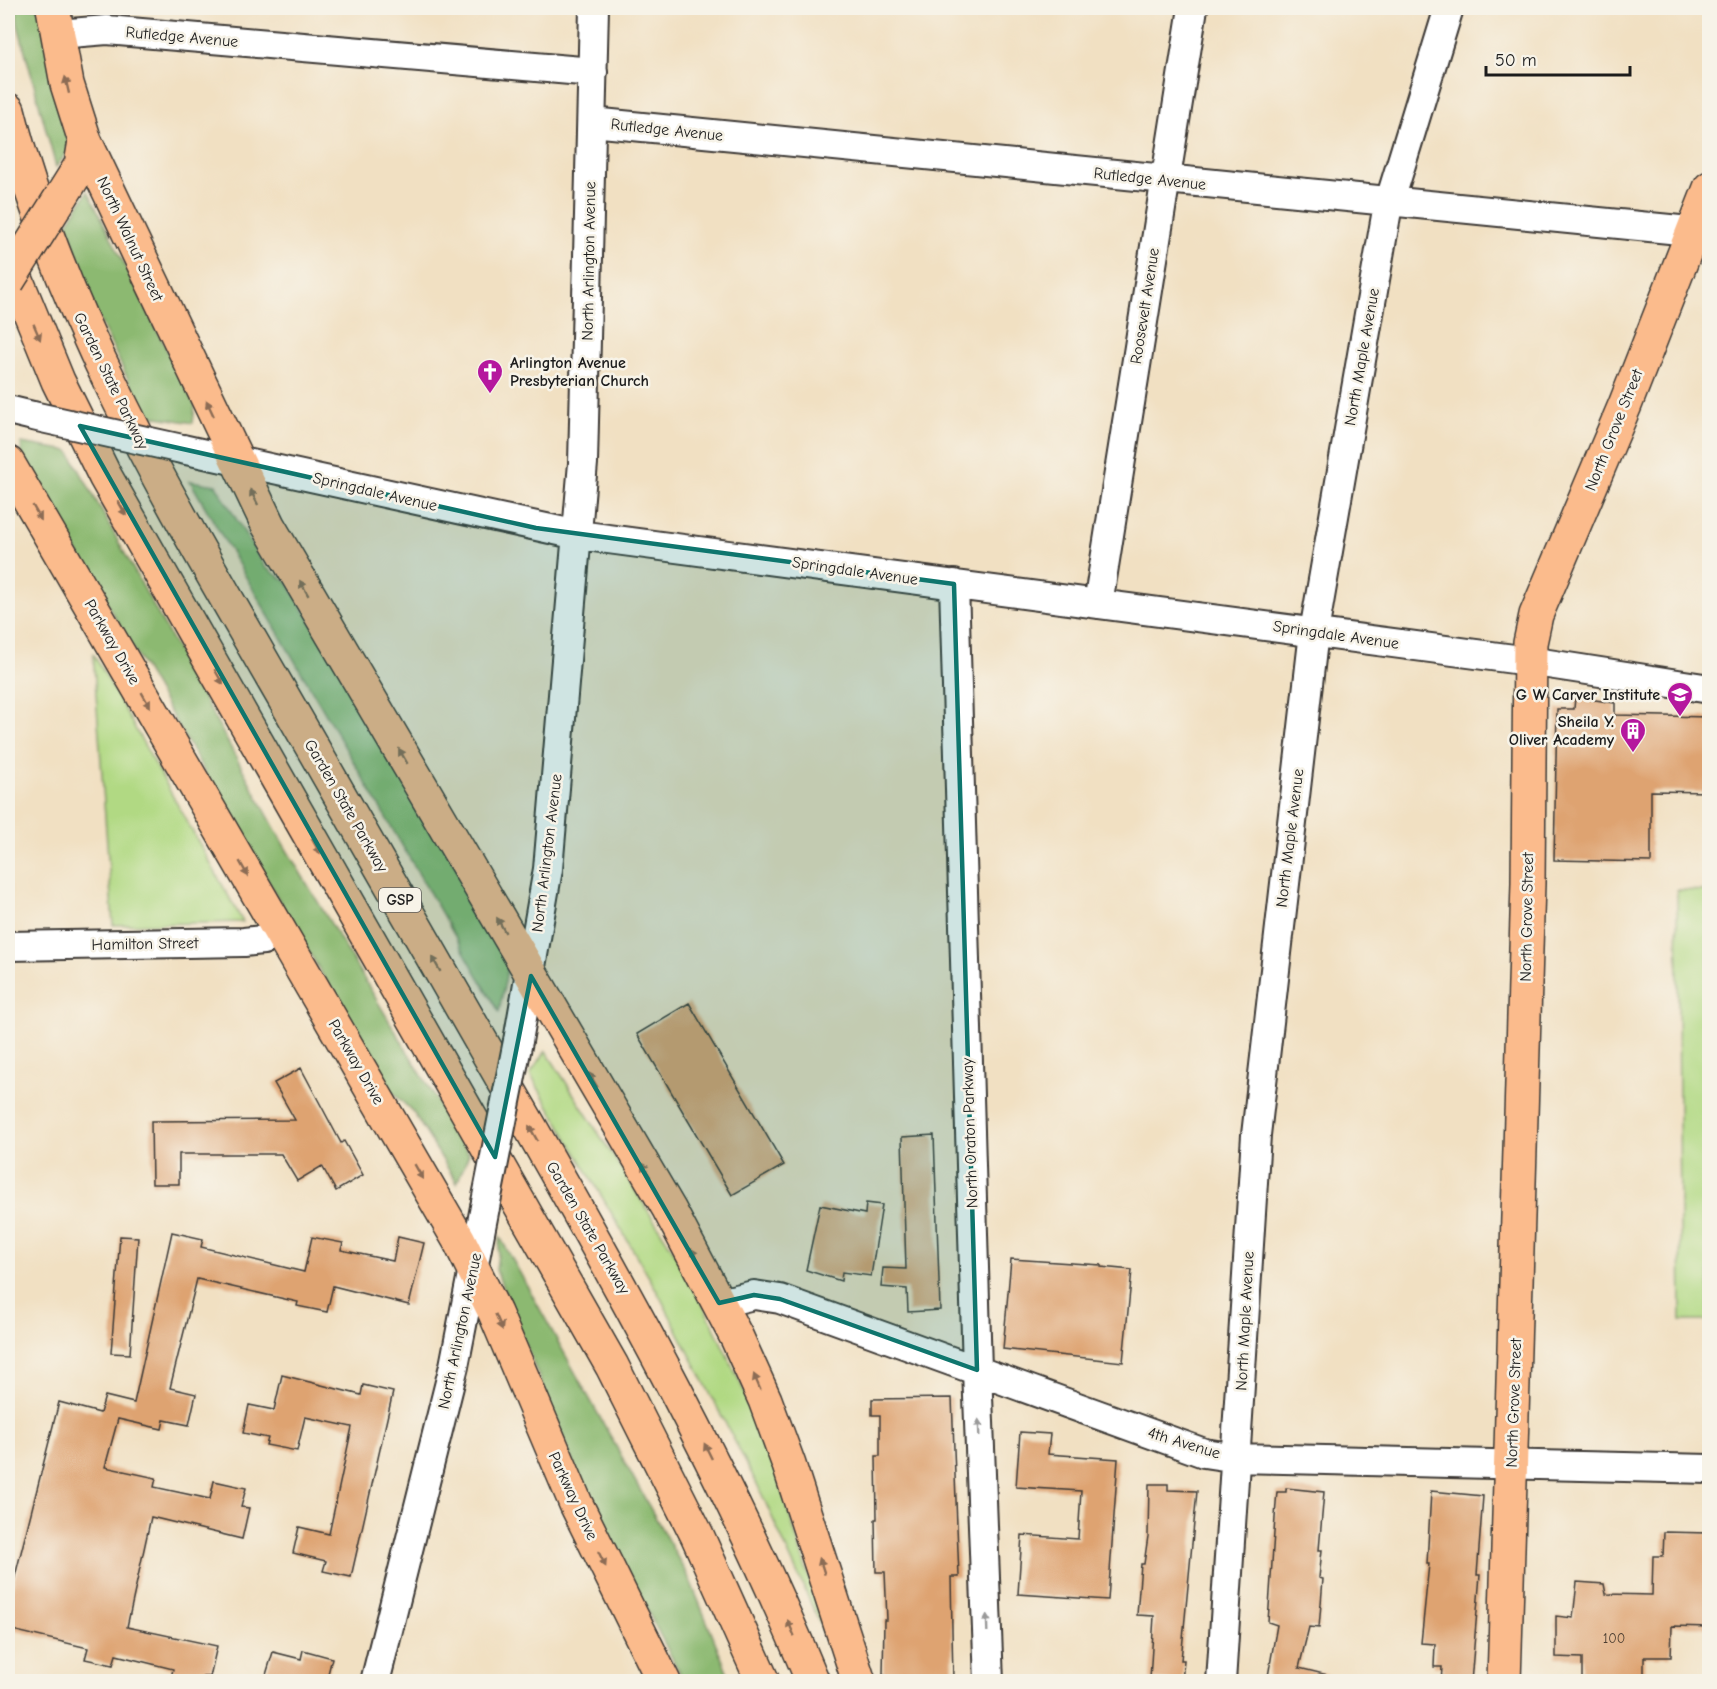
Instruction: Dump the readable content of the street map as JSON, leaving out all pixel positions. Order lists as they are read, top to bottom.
{
  "streets": {
    "main road": [
      "North Walnut Street",
      "Garden State Parkway",
      "North Grove Street",
      "Parkway Drive",
      "GSP"
    ],
    "street": [
      "Rutledge Avenue",
      "North Arlington Avenue",
      "Roosevelt Avenue",
      "North Maple Avenue",
      "Springdale Avenue",
      "Hamilton Street",
      "North Oraton Parkway",
      "4th Avenue"
    ]
  },
  "crossings": [
    ["Rutledge Avenue", "North Walnut Street"],
    ["Rutledge Avenue", "North Arlington Avenue"],
    ["Rutledge Avenue", "Roosevelt Avenue"],
    ["Rutledge Avenue", "North Maple Avenue"],
    ["Rutledge Avenue", "North Grove Street"],
    ["North Walnut Street", "Springdale Avenue"],
    ["North Arlington Avenue", "Springdale Avenue"],
    ["North Arlington Avenue", "Parkway Drive"],
    ["Roosevelt Avenue", "Springdale Avenue"],
    ["North Maple Avenue", "Springdale Avenue"],
    ["North Maple Avenue", "4th Avenue"],
    ["North Grove Street", "Springdale Avenue"],
    ["North Grove Street", "4th Avenue"],
    ["Springdale Avenue", "North Oraton Parkway"],
    ["Parkway Drive", "Hamilton Street"],
    ["North Oraton Parkway", "4th Avenue"]
  ],
  "places": {
    "church": ["Arlington Avenue Presbyterian Church"],
    "school or university": ["G W Carver Institute"],
    "building": ["Sheila Y. Oliver Academy"]
  },
  "house_numbers": ["100"],
  "scale_bar": "50 m"
}
